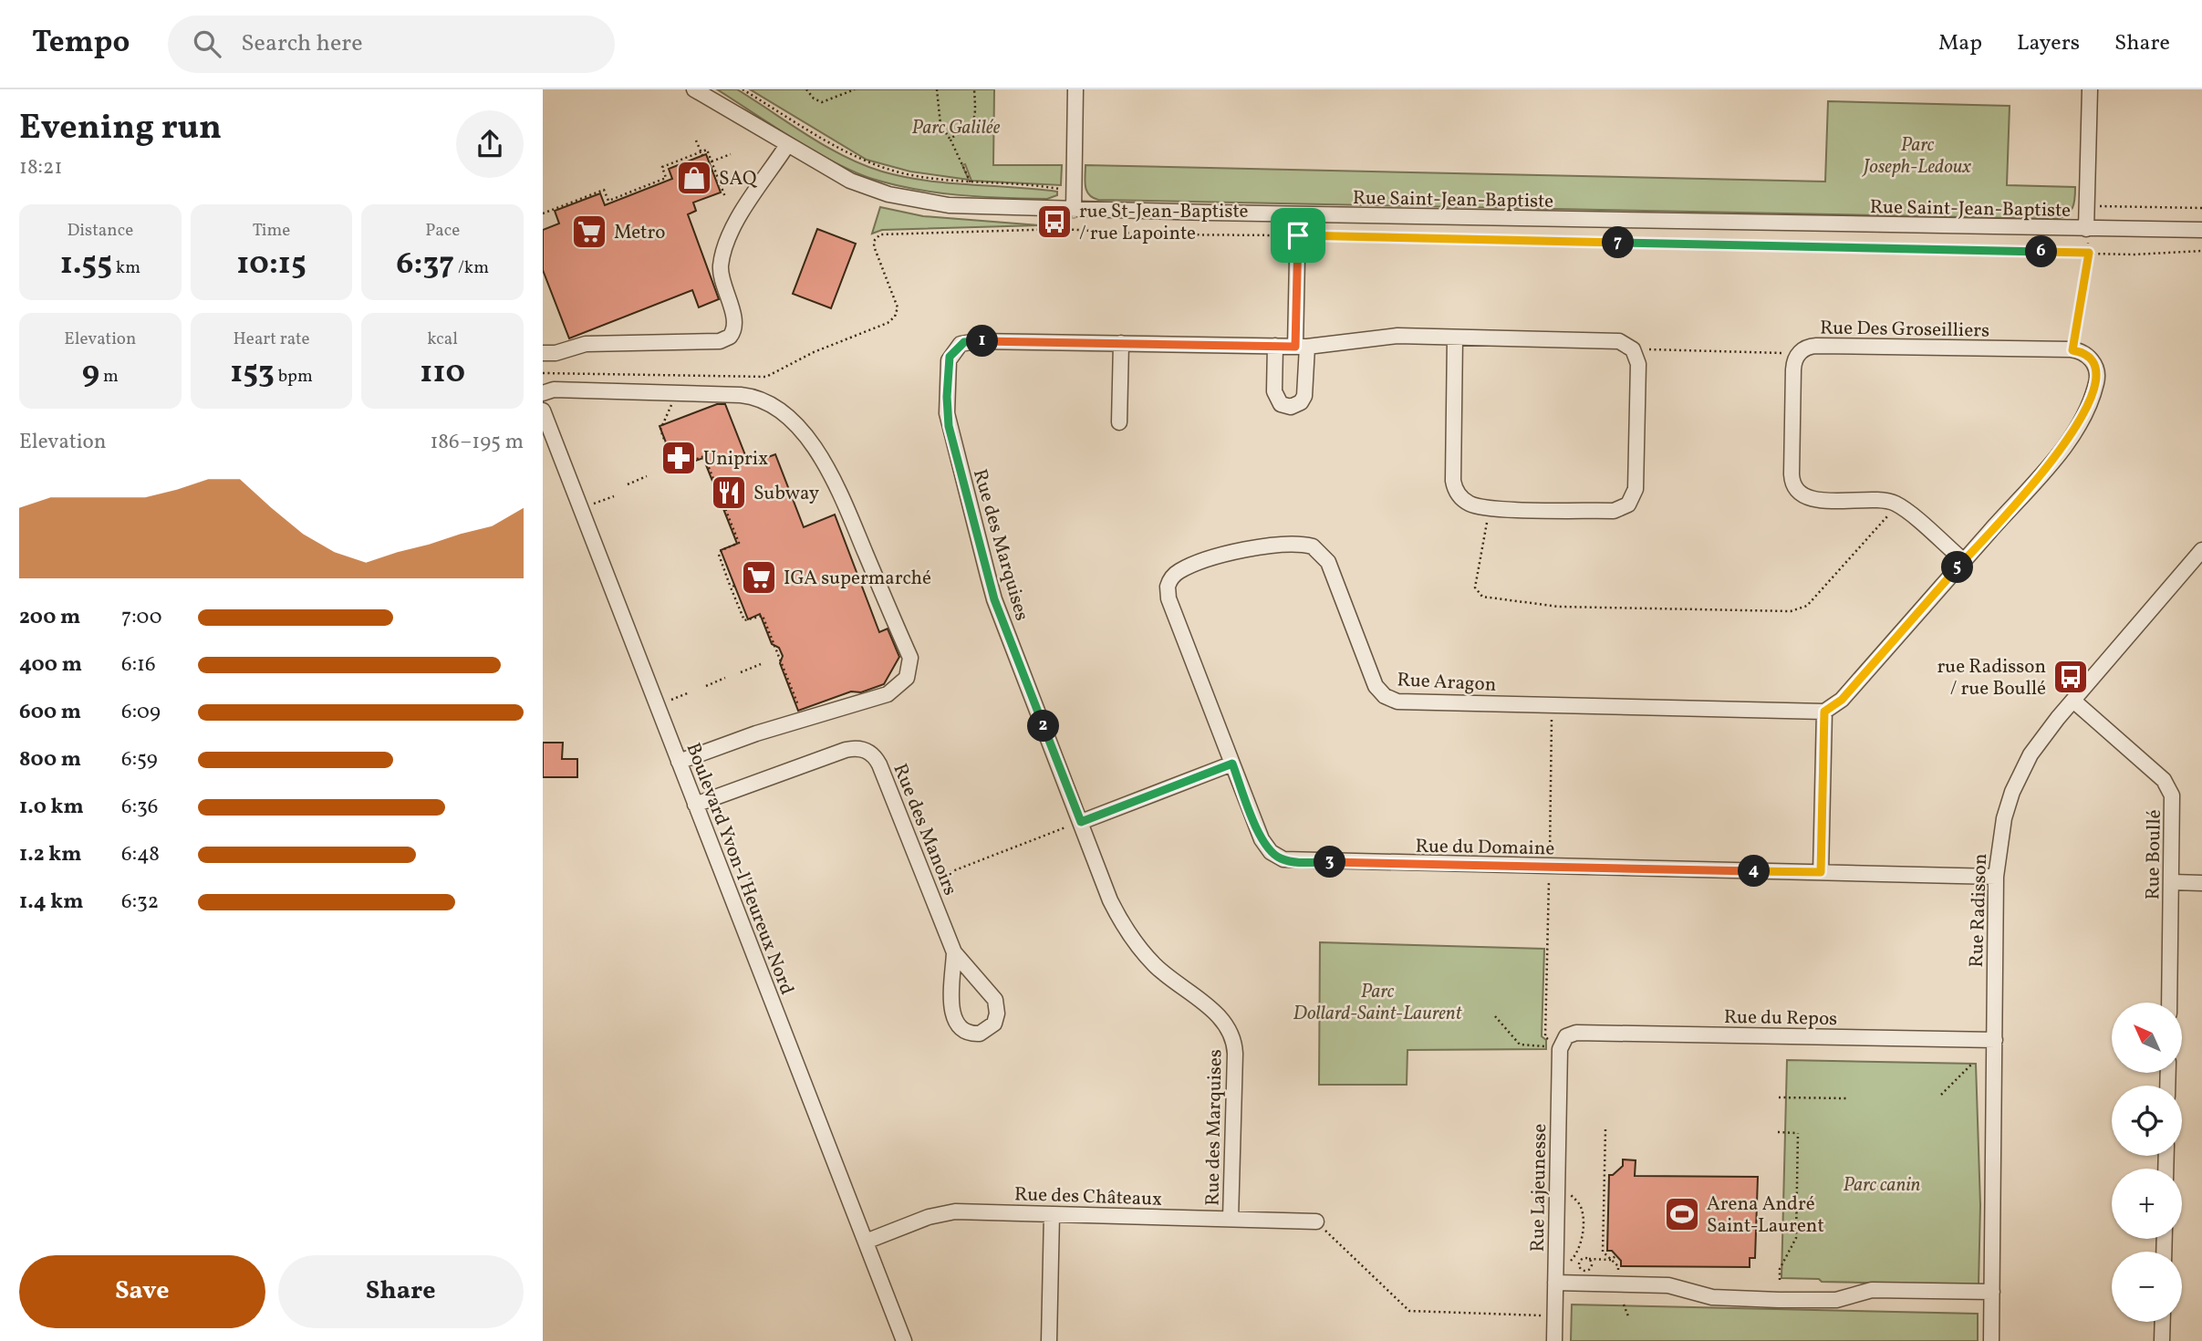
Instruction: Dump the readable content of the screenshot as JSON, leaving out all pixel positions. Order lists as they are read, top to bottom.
{
  "streets": {
    "street": [
      "Rue Saint-Jean-Baptiste",
      "Rue Des Groseilliers",
      "Rue des Marquises",
      "Rue Aragon",
      "Rue des Manoirs",
      "Rue du Domaine",
      "Rue Boullé",
      "Boulevard Yvon-l'Heureux Nord",
      "Rue Radisson",
      "Rue du Repos",
      "Rue Lajeunesse",
      "Rue des Châteaux"
    ]
  },
  "crossings": [
    ["Rue des Marquises", "Rue des Châteaux"],
    ["Rue Aragon", "Rue du Domaine"],
    ["Rue des Manoirs", "Boulevard Yvon-l'Heureux Nord"],
    ["Rue du Domaine", "Rue Radisson"],
    ["Rue Boullé", "Rue Radisson"],
    ["Boulevard Yvon-l'Heureux Nord", "Rue des Châteaux"],
    ["Rue Radisson", "Rue du Repos"],
    ["Rue du Repos", "Rue Lajeunesse"]
  ],
  "parks": [
    "Parc Galilée",
    "Parc Joseph-Ledoux",
    "Parc Dollard-Saint-Laurent",
    "Parc canin"
  ],
  "places": {
    "shop": ["SAQ"],
    "bus stop": ["rue St-Jean-Baptiste / rue Lapointe", "rue Radisson / rue Boullé"],
    "supermarket": ["Metro", "IGA supermarché"],
    "pharmacy": ["Uniprix"],
    "restaurant": ["Subway"],
    "sports": ["Arena André Saint-Laurent"]
  },
  "north": "top left",
  "page": {
    "header": "Tempo",
    "search": "Search here",
    "nav": ["Map", "Layers", "Share"],
    "heading": ["Evening run", "18:21"],
    "stats": [
      ["Distance", "1.55 km"],
      ["Time", "10:15"],
      ["Pace", "6:37 /km"],
      ["Elevation", "9 m"],
      ["Heart rate", "153 bpm"],
      ["kcal", "110"]
    ],
    "pins": [
      "7",
      "6",
      "1",
      "5",
      "2",
      "3",
      "4"
    ],
    "chart": ["Elevation", "186–195 m"],
    "list": [
      {
        "name": "200 m",
        "note": "7:00"
      },
      {
        "name": "400 m",
        "note": "6:16"
      },
      {
        "name": "600 m",
        "note": "6:09"
      },
      {
        "name": "800 m",
        "note": "6:59"
      },
      {
        "name": "1.0 km",
        "note": "6:36"
      },
      {
        "name": "1.2 km",
        "note": "6:48"
      },
      {
        "name": "1.4 km",
        "note": "6:32"
      }
    ],
    "map_buttons": ["+", "−"],
    "buttons": ["Save", "Share"]
  }
}
